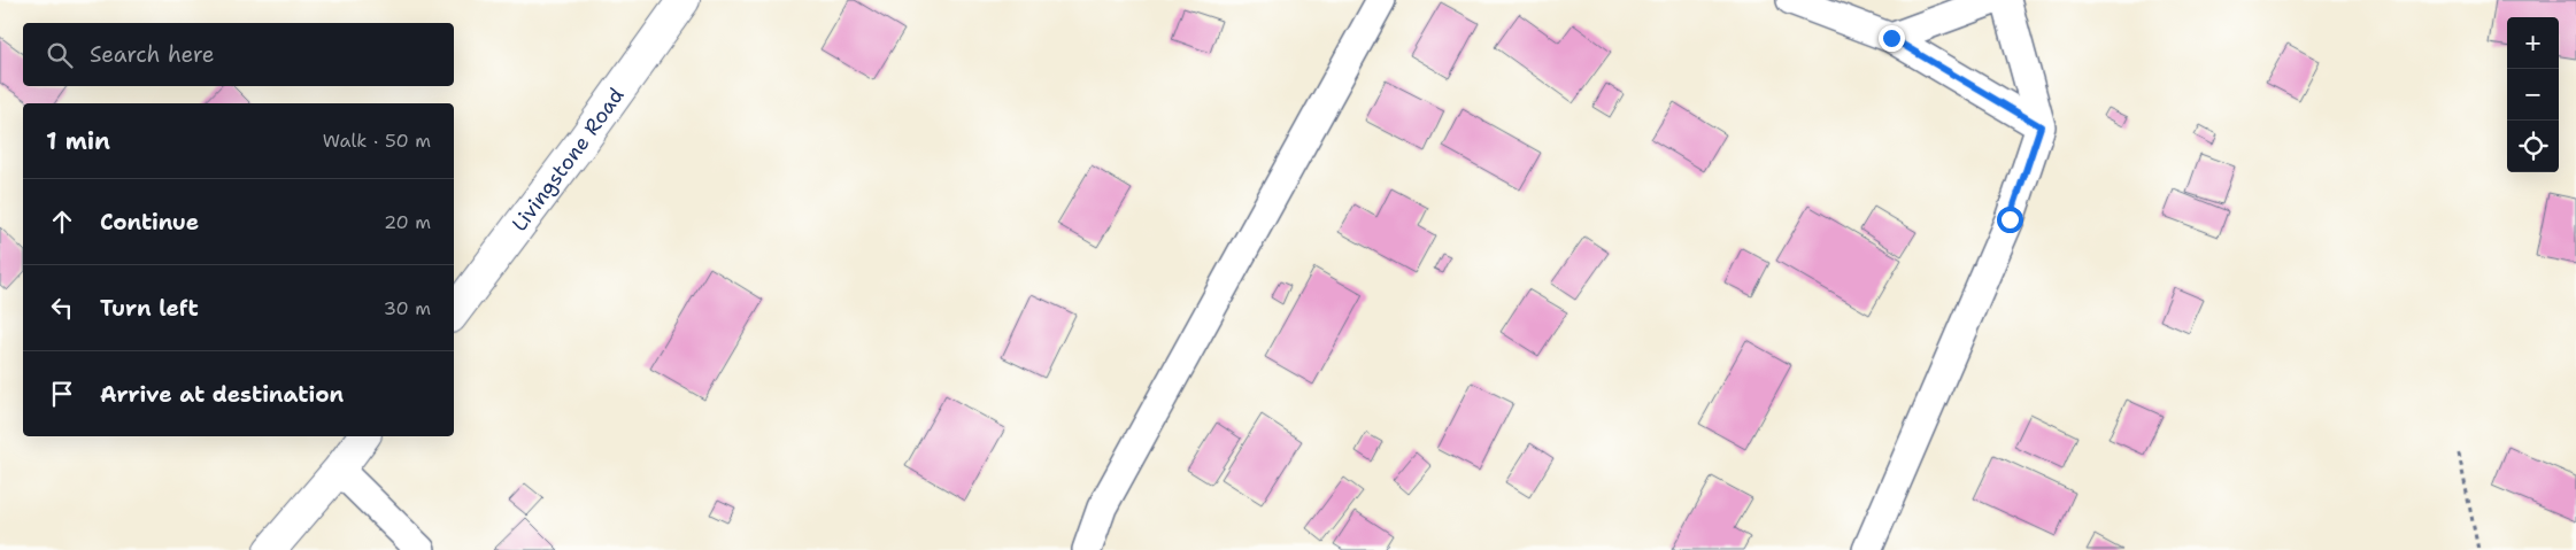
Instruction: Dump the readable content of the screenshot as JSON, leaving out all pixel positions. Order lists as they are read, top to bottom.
{
  "streets": {
    "highway": ["Livingstone Road"]
  },
  "page": {
    "map_buttons": ["+", "−"],
    "search": "Search here",
    "heading": ["1 min", "Walk · 50 m"],
    "list": [
      ["Continue", "20 m"],
      ["Turn left", "30 m"],
      "Arrive at destination"
    ]
  }
}
